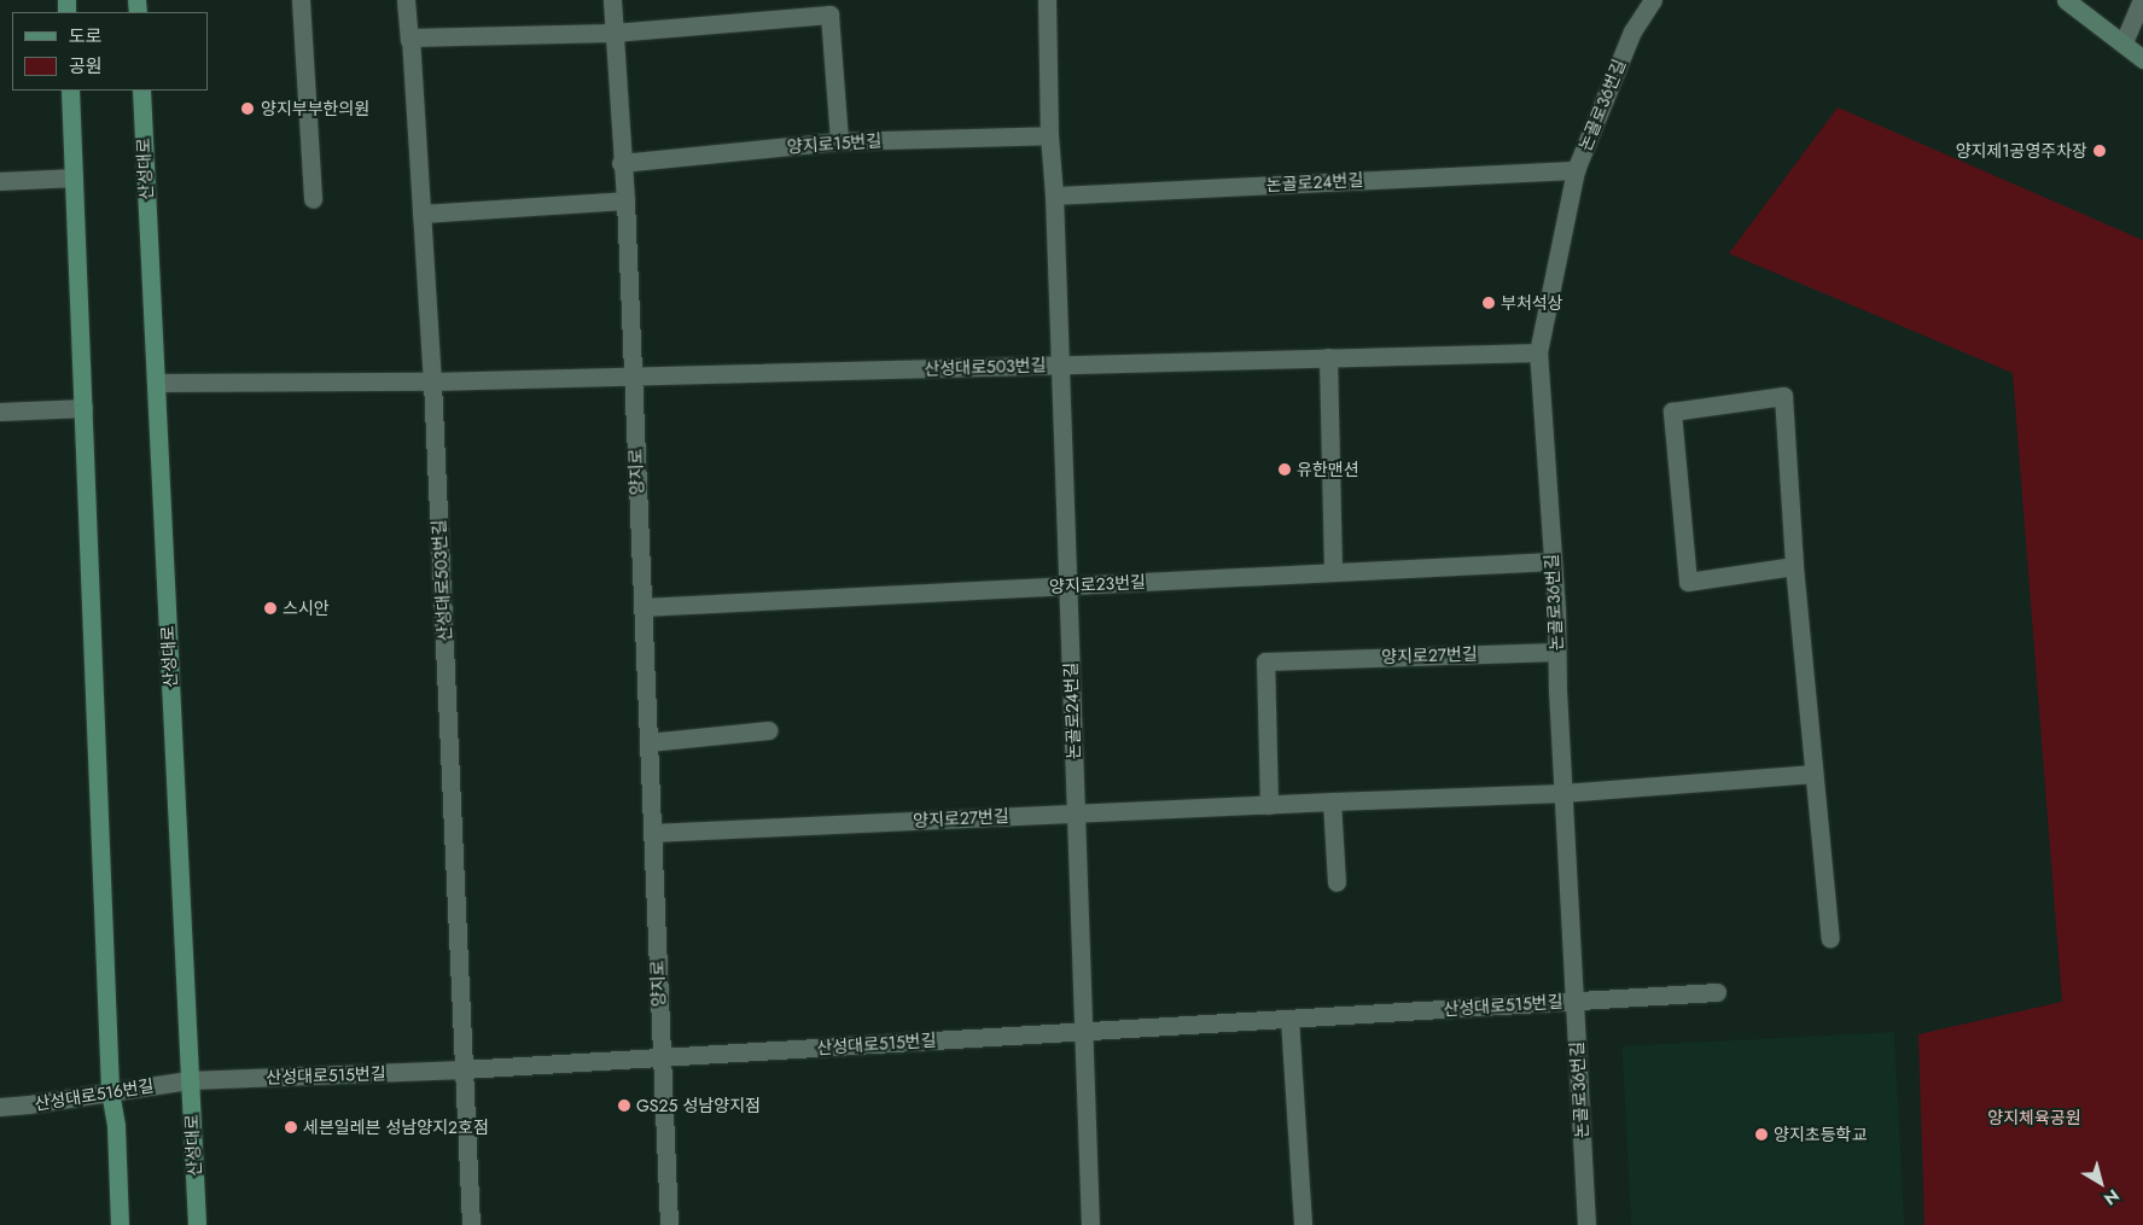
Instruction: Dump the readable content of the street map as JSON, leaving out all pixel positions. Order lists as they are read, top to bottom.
{
  "streets": {
    "main road": ["산성대로"],
    "street": [
      "논골로36번길",
      "양지로15번길",
      "논골로24번길",
      "산성대로503번길",
      "양지로",
      "양지로23번길",
      "양지로27번길",
      "산성대로515번길",
      "산성대로516번길"
    ]
  },
  "crossings": [
    ["논골로36번길", "논골로24번길"],
    ["논골로36번길", "산성대로503번길"],
    ["논골로36번길", "양지로23번길"],
    ["논골로36번길", "양지로27번길"],
    ["논골로36번길", "산성대로515번길"],
    ["양지로15번길", "논골로24번길"],
    ["양지로15번길", "양지로"],
    ["산성대로", "산성대로503번길"],
    ["산성대로", "산성대로515번길"],
    ["산성대로", "산성대로516번길"],
    ["논골로24번길", "산성대로503번길"],
    ["논골로24번길", "양지로23번길"],
    ["논골로24번길", "양지로27번길"],
    ["논골로24번길", "산성대로515번길"],
    ["산성대로503번길", "양지로"],
    ["산성대로503번길", "산성대로515번길"],
    ["양지로", "양지로23번길"],
    ["양지로", "양지로27번길"],
    ["양지로", "산성대로515번길"],
    ["산성대로515번길", "산성대로516번길"]
  ],
  "parks": ["양지체육공원"],
  "places": [
    "양지부부한의원",
    "양지제1공영주차장",
    "부처석상",
    "유한맨션",
    "스시안",
    "GS25 성남양지점",
    "세븐일레븐 성남양지2호점",
    "양지초등학교"
  ],
  "legend": ["도로", "공원"],
  "north": "bottom right"
}
